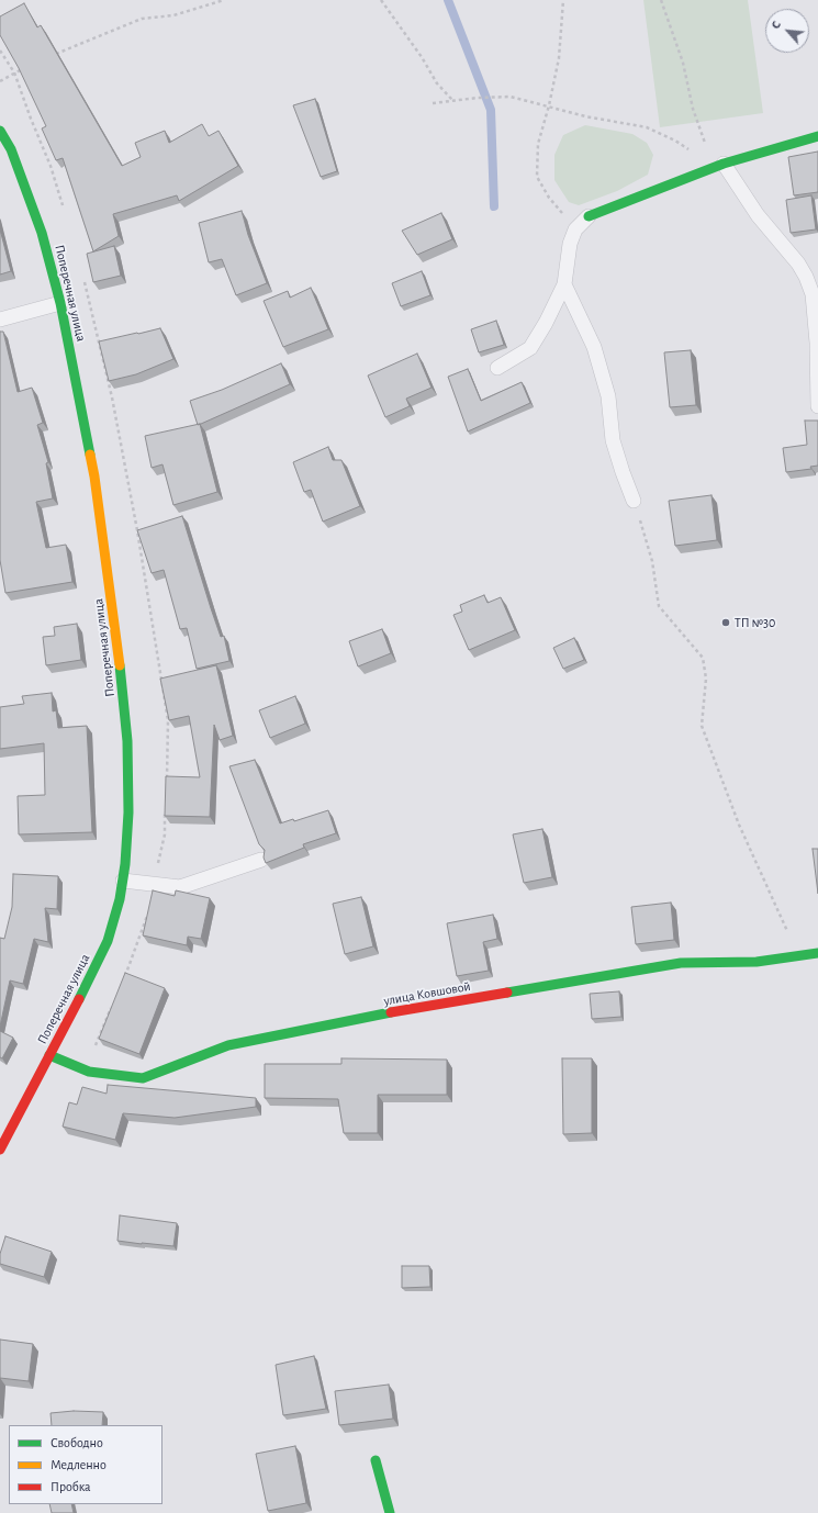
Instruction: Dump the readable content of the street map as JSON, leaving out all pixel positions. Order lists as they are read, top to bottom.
{
  "streets": {
    "street": ["Поперечная улица", "улица Ковшовой"]
  },
  "crossings": [
    ["Поперечная улица", "улица Ковшовой"]
  ],
  "places": ["ТП №30"],
  "legend": ["Свободно", "Медленно", "Пробка"],
  "north": "top left"
}
